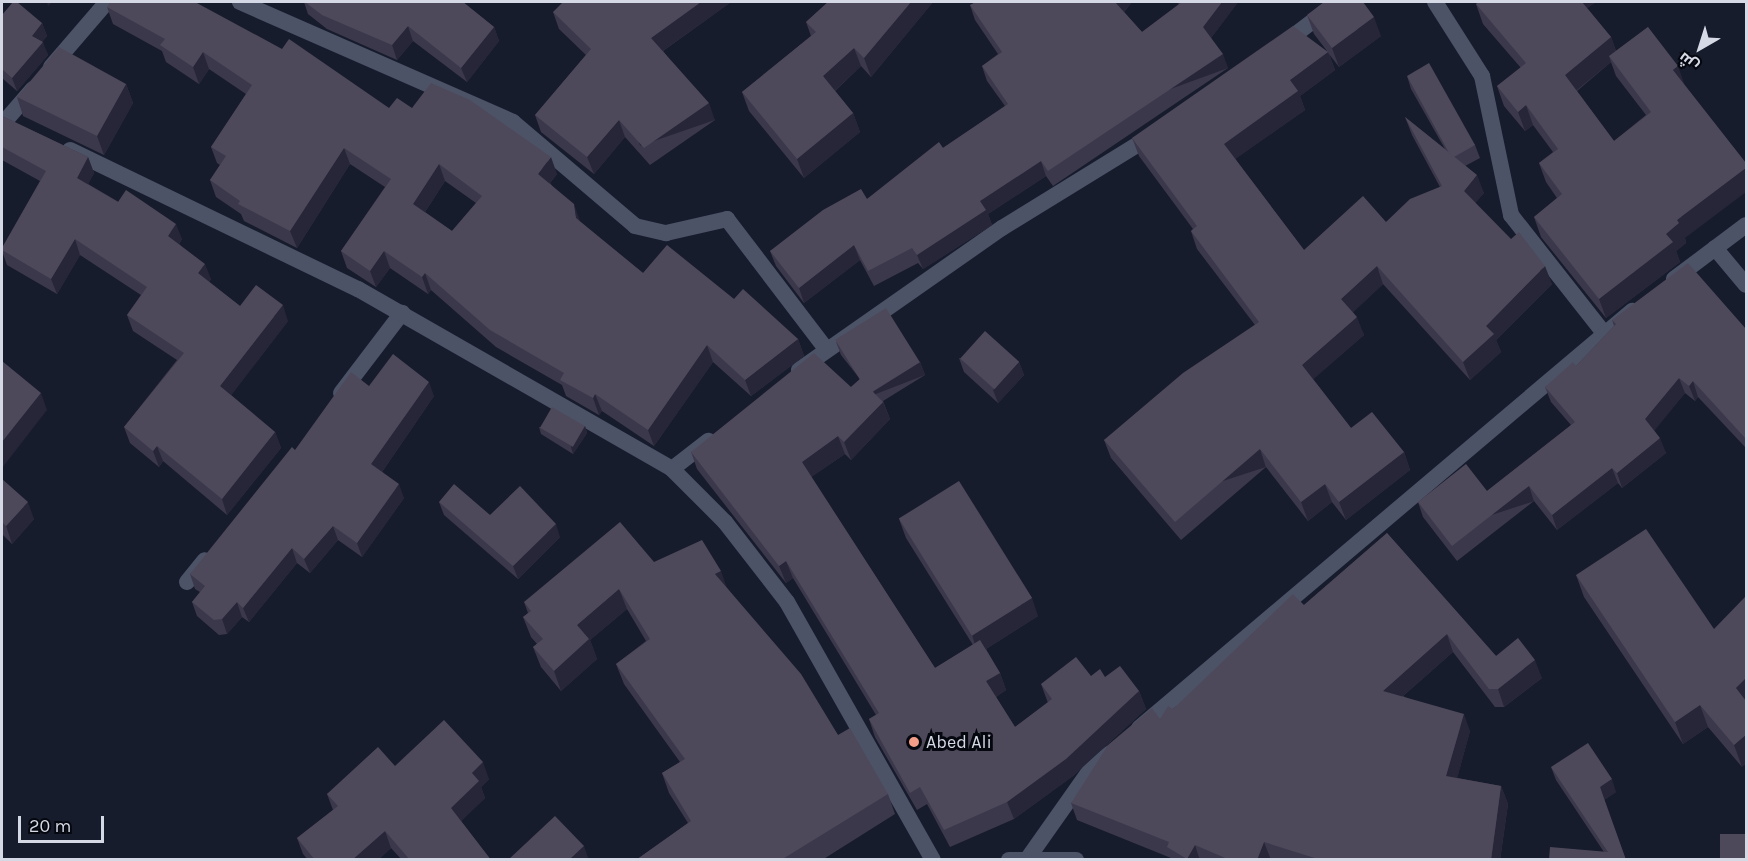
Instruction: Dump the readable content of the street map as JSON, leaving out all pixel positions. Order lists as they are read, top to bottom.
{
  "places": ["Abed Ali"],
  "scale_bar": "20 m",
  "north": "bottom left"
}
